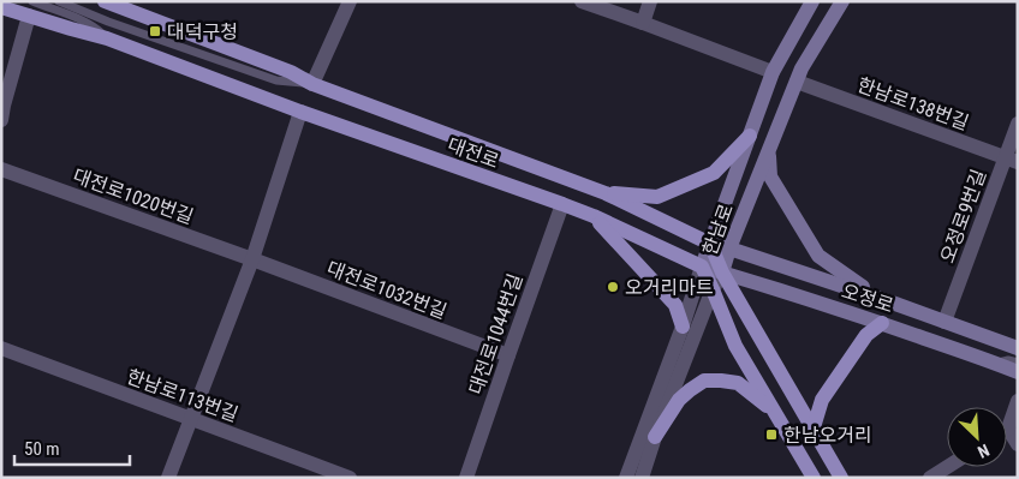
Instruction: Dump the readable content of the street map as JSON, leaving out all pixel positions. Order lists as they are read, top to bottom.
{
  "streets": {
    "main road": ["대전로", "한남로", "오정로"],
    "street": [
      "한남로138번길",
      "대전로1020번길",
      "오정로9번길",
      "대전로1032번길",
      "대전로1044번길",
      "한남로113번길"
    ]
  },
  "crossings": [
    ["한남로138번길", "오정로9번길"],
    ["한남로138번길", "한남로"],
    ["대전로", "한남로"],
    ["대전로", "오정로"],
    ["대전로", "대전로1044번길"],
    ["대전로1020번길", "대전로1032번길"],
    ["오정로9번길", "오정로"],
    ["한남로", "오정로"],
    ["대전로1032번길", "대전로1044번길"]
  ],
  "places": {
    "transit": ["대덕구청", "한남오거리"],
    "other": ["오거리마트"]
  },
  "scale_bar": "50 m",
  "north": "bottom right"
}
